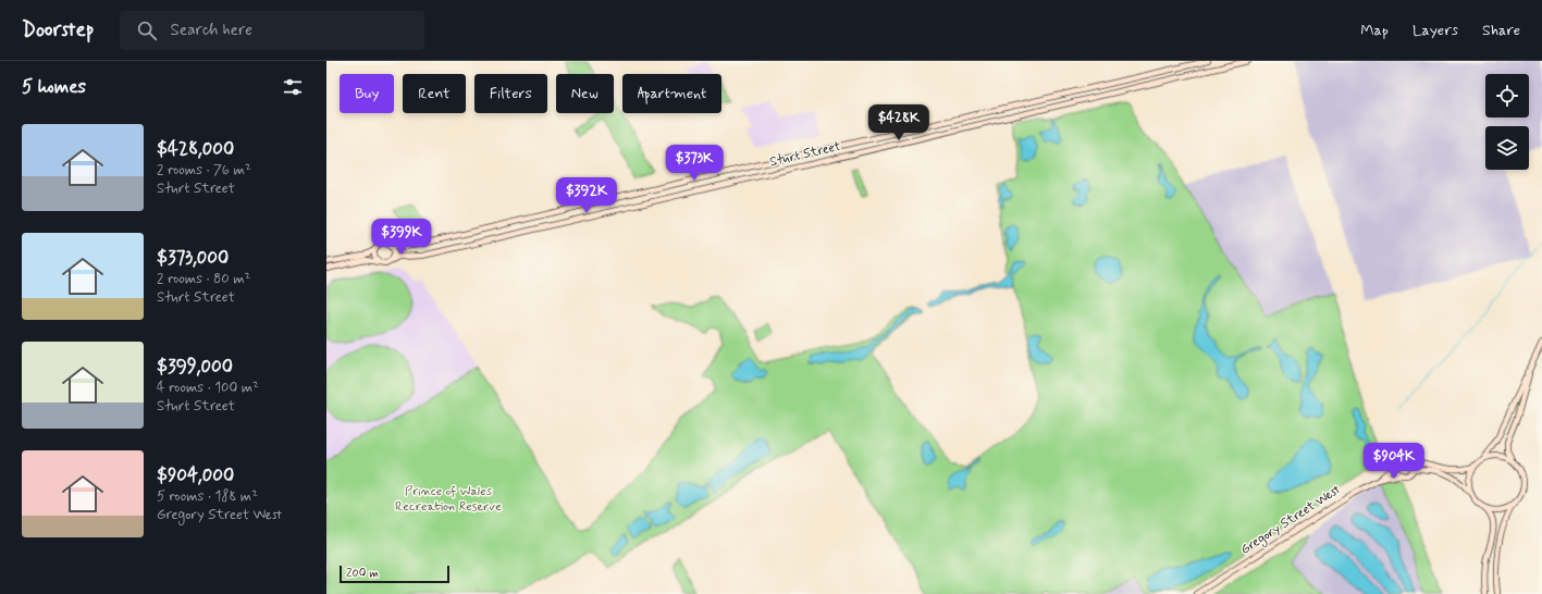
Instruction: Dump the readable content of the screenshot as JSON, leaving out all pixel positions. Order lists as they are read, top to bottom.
{
  "streets": {
    "main road": ["Sturt Street", "Gregory Street West"]
  },
  "parks": ["Prince of Wales Recreation Reserve"],
  "scale_bar": "200 m",
  "page": {
    "header": "Doorstep",
    "search": "Search here",
    "nav": ["Map", "Layers", "Share"],
    "heading": "5 homes",
    "chip": [
      "Buy",
      "Rent",
      "Filters",
      "New",
      "Apartment"
    ],
    "price": [
      "$428K",
      "$373K",
      "$392K",
      "$399K",
      "$904K"
    ],
    "list": [
      {
        "name": "$428,000",
        "note": "2 rooms · 76 m² · Sturt Street"
      },
      {
        "name": "$373,000",
        "note": "2 rooms · 80 m² · Sturt Street"
      },
      {
        "name": "$399,000",
        "note": "4 rooms · 100 m² · Sturt Street"
      },
      {
        "name": "$904,000",
        "note": "5 rooms · 188 m² · Gregory Street West"
      }
    ],
    "scale": "200 m"
  }
}
